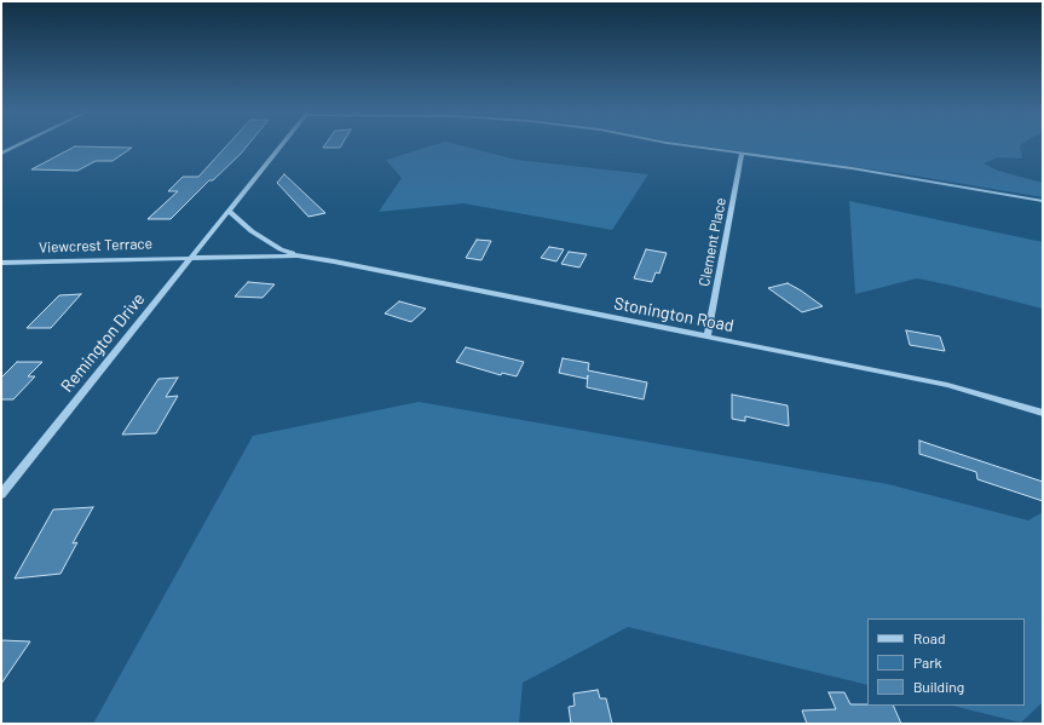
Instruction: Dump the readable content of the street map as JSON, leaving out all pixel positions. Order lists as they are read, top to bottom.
{
  "streets": {
    "street": [
      "Clement Place",
      "Viewcrest Terrace",
      "Stonington Road",
      "Remington Drive"
    ]
  },
  "crossings": [
    ["Clement Place", "Stonington Road"],
    ["Viewcrest Terrace", "Stonington Road"],
    ["Viewcrest Terrace", "Remington Drive"],
    ["Stonington Road", "Remington Drive"]
  ],
  "legend": ["Road", "Park", "Building"]
}
